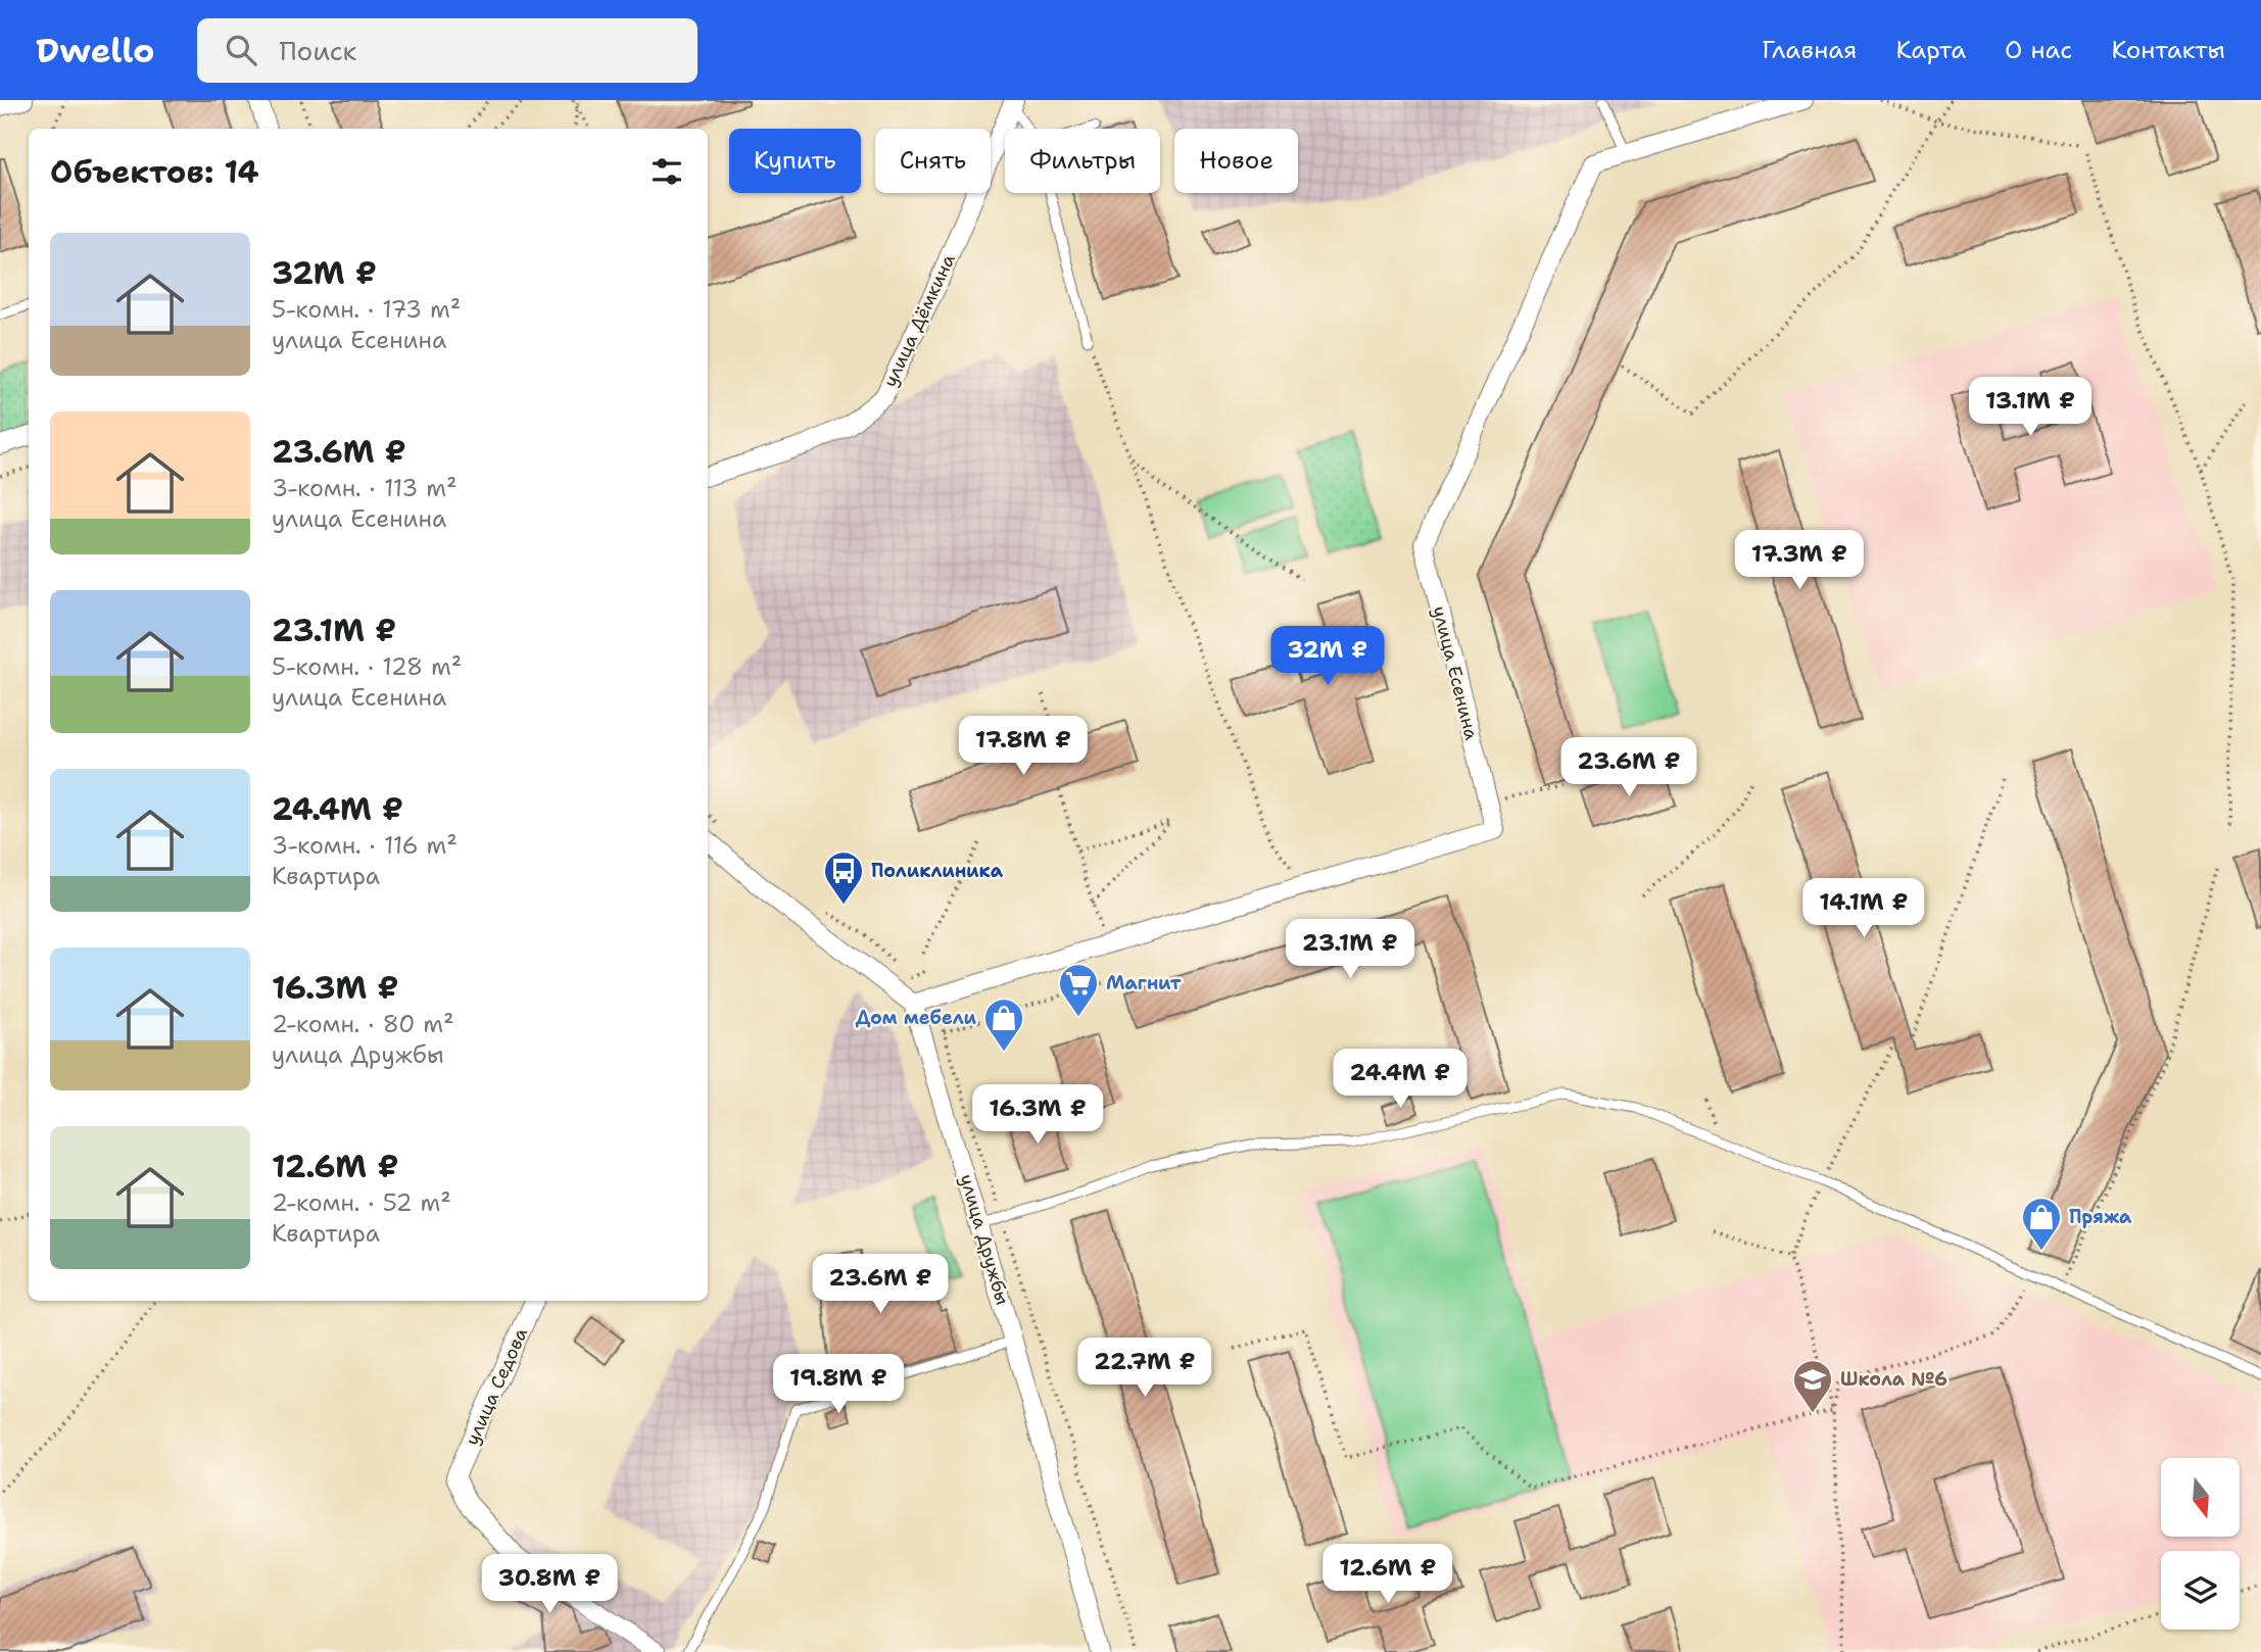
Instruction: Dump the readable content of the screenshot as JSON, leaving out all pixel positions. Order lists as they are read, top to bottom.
{
  "streets": {
    "street": [
      "улица Дёмкина",
      "улица Есенина",
      "улица Дружбы",
      "улица Седова"
    ]
  },
  "crossings": [
    ["улица Есенина", "улица Дружбы"]
  ],
  "places": {
    "bus stop": ["Поликлиника"],
    "supermarket": ["Магнит"],
    "shop": ["Дом мебели", "Пряжа"],
    "school or university": ["Школа №6"]
  },
  "north": "bottom",
  "page": {
    "header": "Dwello",
    "search": "Поиск",
    "nav": [
      "Главная",
      "Карта",
      "О нас",
      "Контакты"
    ],
    "chip": [
      "Купить",
      "Снять",
      "Фильтры",
      "Новое"
    ],
    "heading": "Объектов: 14",
    "list": [
      {
        "name": "32M ₽",
        "note": "5-комн. · 173 m² · улица Есенина"
      },
      {
        "name": "23.6M ₽",
        "note": "3-комн. · 113 m² · улица Есенина"
      },
      {
        "name": "23.1M ₽",
        "note": "5-комн. · 128 m² · улица Есенина"
      },
      {
        "name": "24.4M ₽",
        "note": "3-комн. · 116 m² · Квартира"
      },
      {
        "name": "16.3M ₽",
        "note": "2-комн. · 80 m² · улица Дружбы"
      },
      {
        "name": "12.6M ₽",
        "note": "2-комн. · 52 m² · Квартира"
      }
    ],
    "price": [
      "13.1M ₽",
      "17.3M ₽",
      "32M ₽",
      "17.8M ₽",
      "23.6M ₽",
      "14.1M ₽",
      "23.1M ₽",
      "24.4M ₽",
      "16.3M ₽",
      "23.6M ₽",
      "22.7M ₽",
      "19.8M ₽",
      "12.6M ₽",
      "30.8M ₽"
    ]
  }
}
